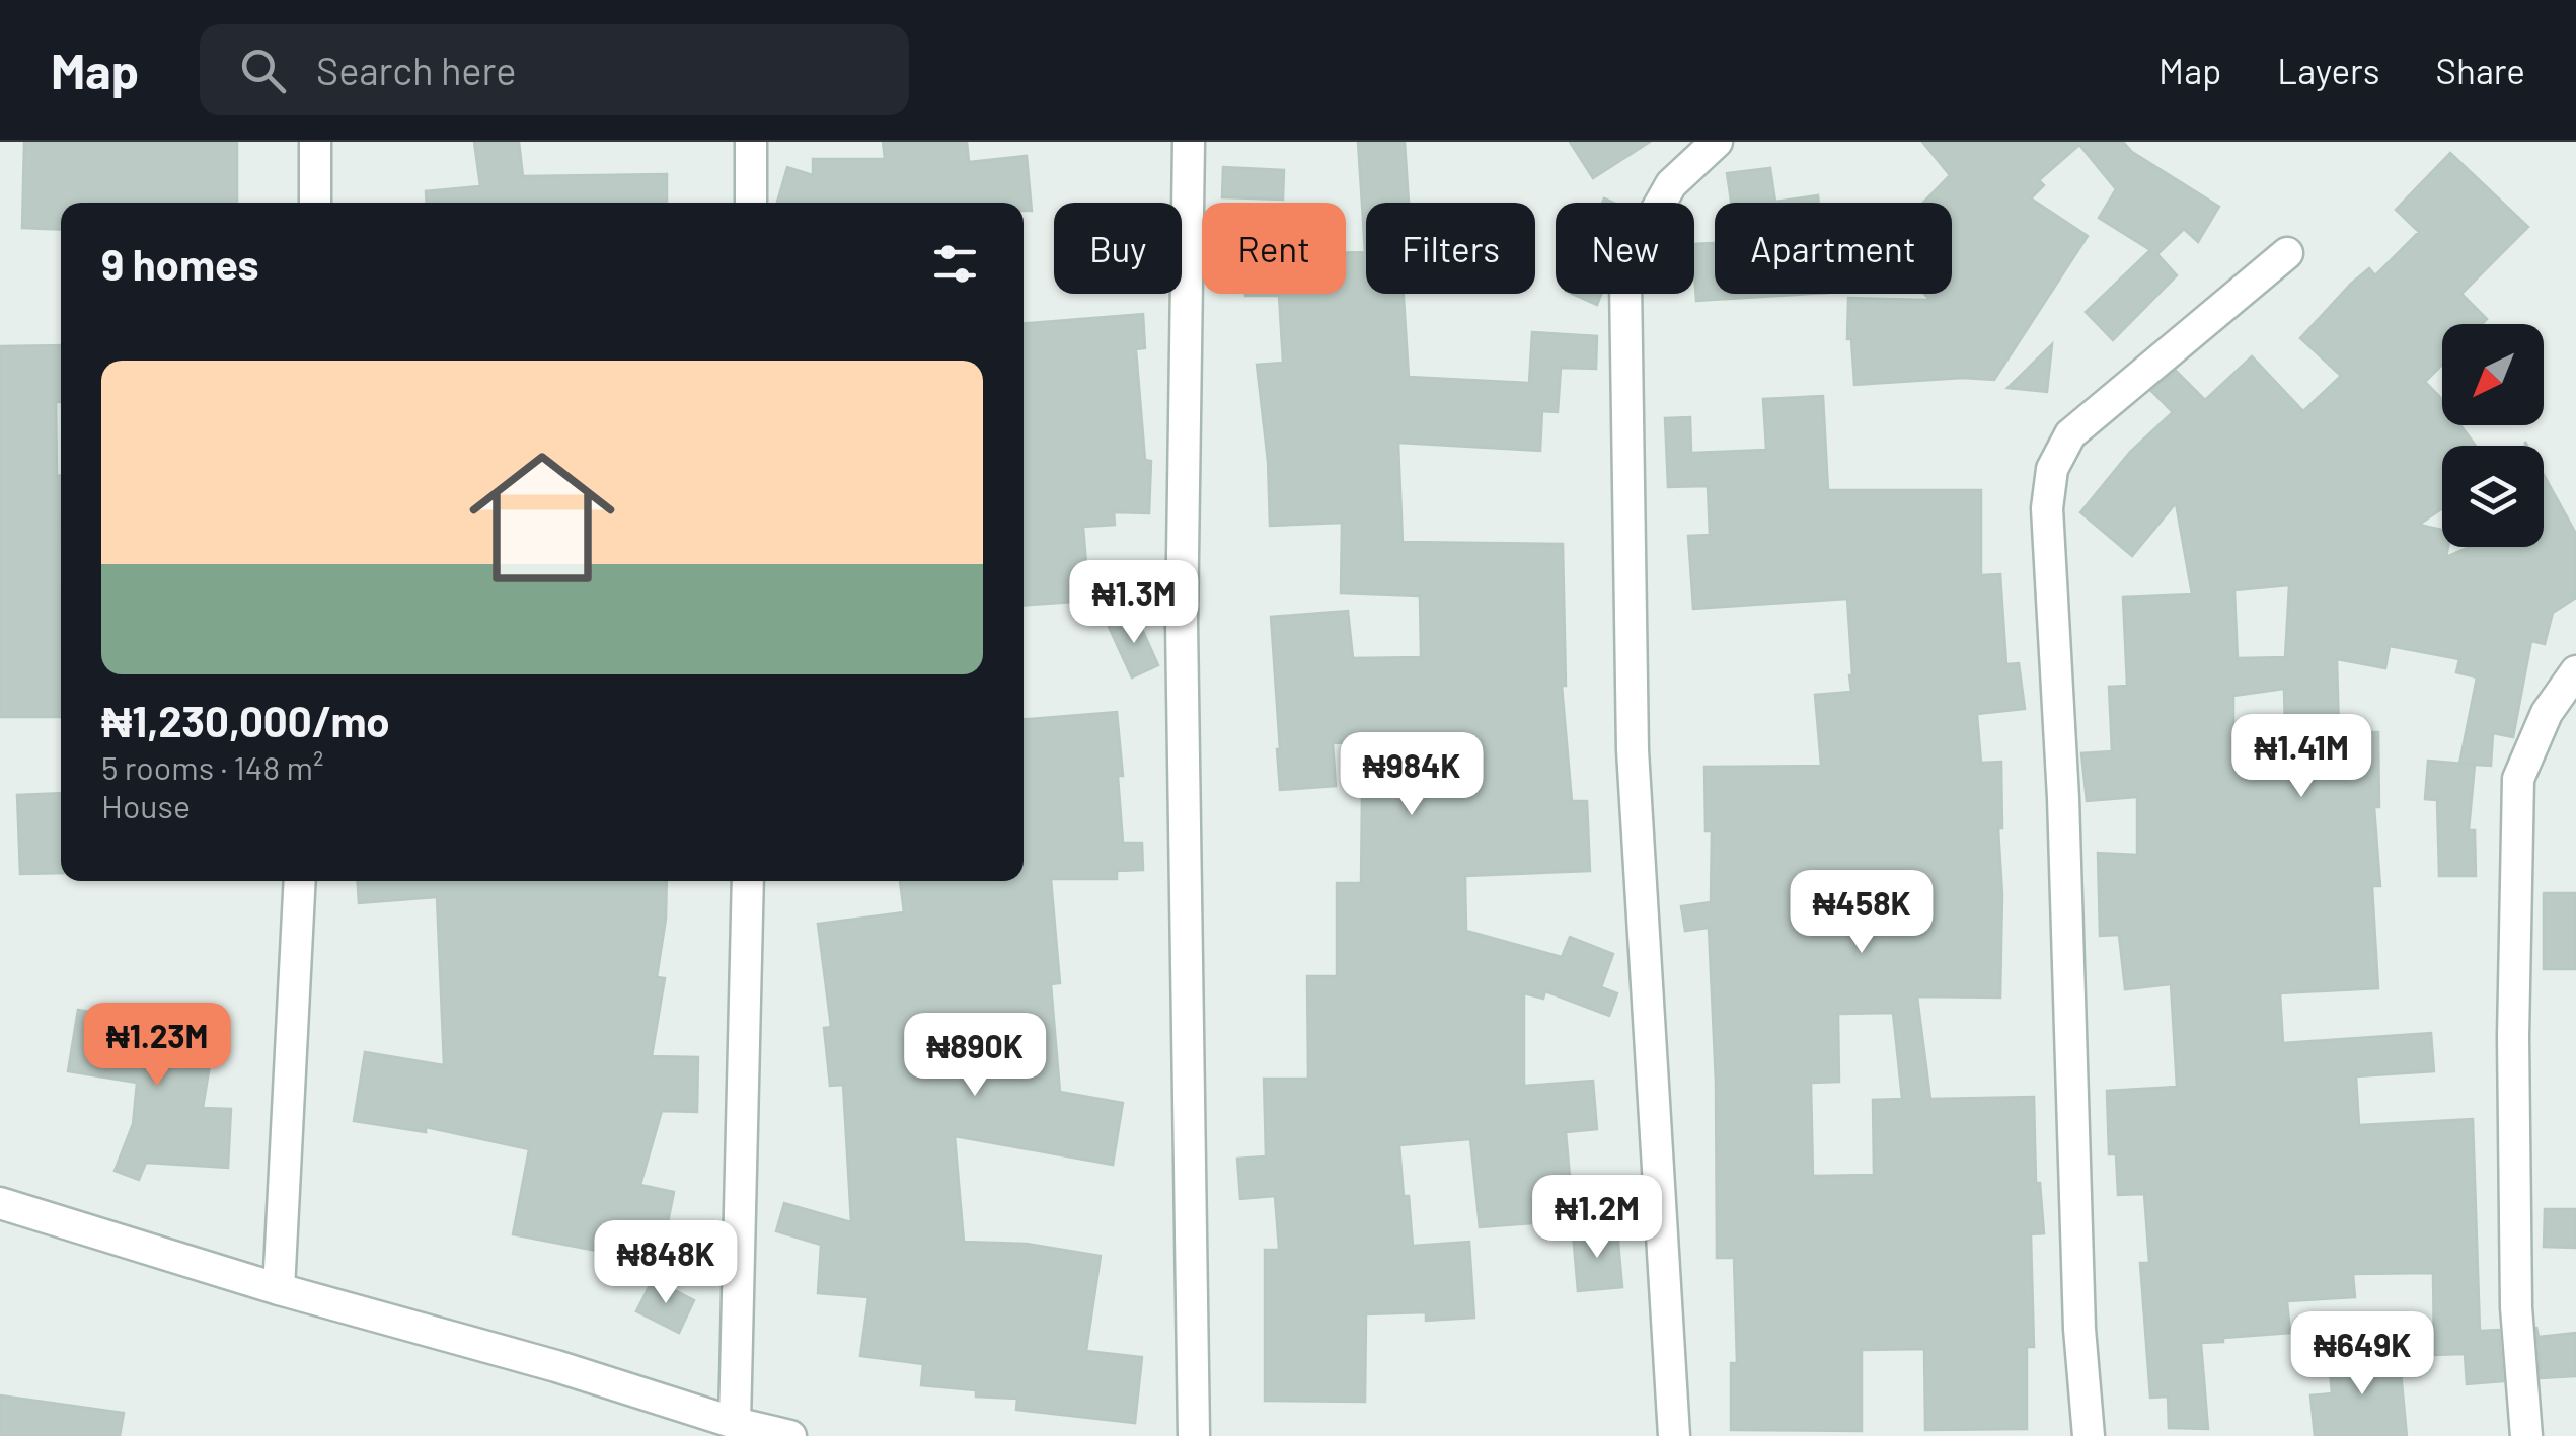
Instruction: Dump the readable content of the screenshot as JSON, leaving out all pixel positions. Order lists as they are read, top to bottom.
{
  "north": "bottom left",
  "page": {
    "header": "Map",
    "search": "Search here",
    "nav": ["Map", "Layers", "Share"],
    "chip": [
      "Buy",
      "Rent",
      "Filters",
      "New",
      "Apartment"
    ],
    "heading": "9 homes",
    "list": [
      {
        "name": "₦1,230,000/mo",
        "note": "5 rooms · 148 m² · House"
      }
    ],
    "price": [
      "₦1.3M",
      "₦1.41M",
      "₦984K",
      "₦458K",
      "₦1.23M",
      "₦890K",
      "₦1.2M",
      "₦848K",
      "₦649K"
    ]
  }
}
